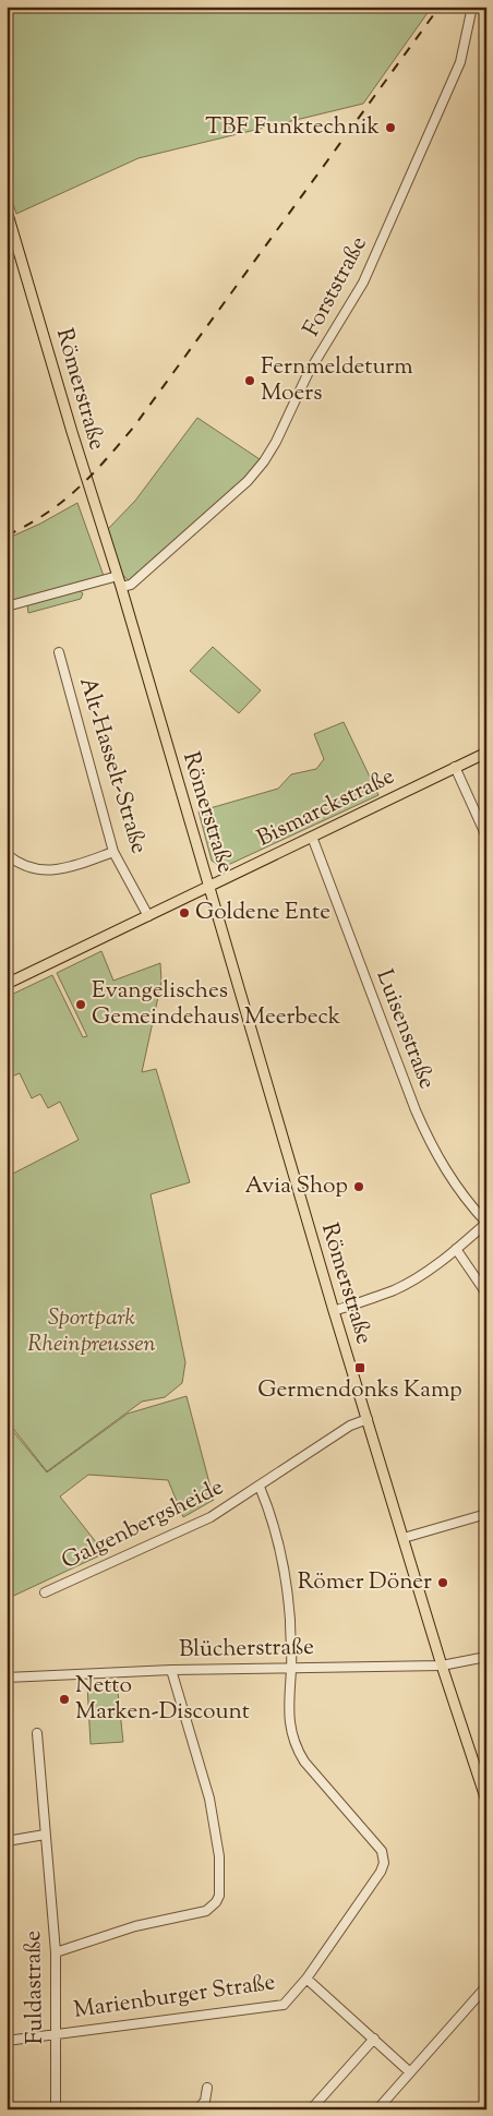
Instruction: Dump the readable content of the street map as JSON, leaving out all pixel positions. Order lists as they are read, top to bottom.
{
  "streets": {
    "main road": ["Römerstraße", "Bismarckstraße"],
    "street": [
      "Forststraße",
      "Alt-Hasselt-Straße",
      "Luisenstraße",
      "Galgenbergsheide",
      "Blücherstraße",
      "Fuldastraße",
      "Marienburger Straße"
    ]
  },
  "crossings": [
    ["Forststraße", "Römerstraße"],
    ["Römerstraße", "Bismarckstraße"],
    ["Römerstraße", "Galgenbergsheide"],
    ["Römerstraße", "Blücherstraße"],
    ["Alt-Hasselt-Straße", "Bismarckstraße"],
    ["Bismarckstraße", "Luisenstraße"],
    ["Blücherstraße", "Marienburger Straße"],
    ["Fuldastraße", "Marienburger Straße"]
  ],
  "parks": ["Sportpark Rheinpreussen"],
  "places": {
    "other": [
      "TBF Funktechnik",
      "Fernmeldeturm Moers",
      "Goldene Ente",
      "Evangelisches Gemeindehaus Meerbeck",
      "Avia Shop",
      "Römer Döner",
      "Netto Marken-Discount"
    ],
    "transit": ["Germendonks Kamp"]
  }
}
